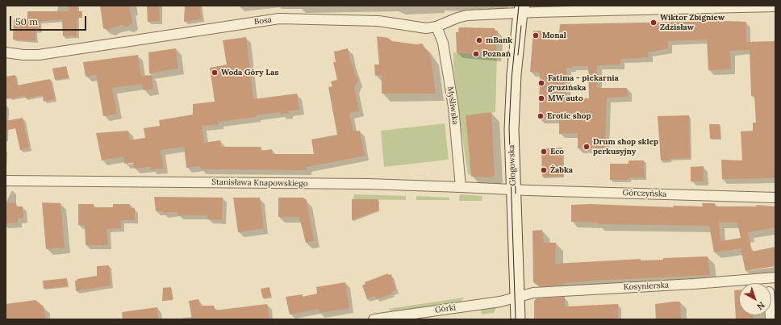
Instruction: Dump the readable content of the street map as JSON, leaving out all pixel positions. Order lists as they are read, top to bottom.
{
  "streets": {
    "street": [
      "Bosa",
      "Myśliwska",
      "Głogowska",
      "Stanisława Knapowskiego",
      "Górczyńska",
      "Kosynierska",
      "Górki"
    ]
  },
  "crossings": [
    ["Bosa", "Myśliwska"],
    ["Bosa", "Głogowska"],
    ["Myśliwska", "Stanisława Knapowskiego"],
    ["Głogowska", "Stanisława Knapowskiego"],
    ["Głogowska", "Górczyńska"],
    ["Głogowska", "Kosynierska"],
    ["Głogowska", "Górki"],
    ["Stanisława Knapowskiego", "Górczyńska"],
    ["Kosynierska", "Górki"]
  ],
  "places": [
    "Wiktor Zbigniew Zdzisław",
    "Monal",
    "mBank",
    "Poznań",
    "Woda Góry Las",
    "Fatima - piekarnia gruzińska",
    "MW auto",
    "Erotic shop",
    "Drum shop sklep perkusyjny",
    "Eco",
    "Żabka"
  ],
  "scale_bar": "50 m",
  "north": "bottom right"
}
